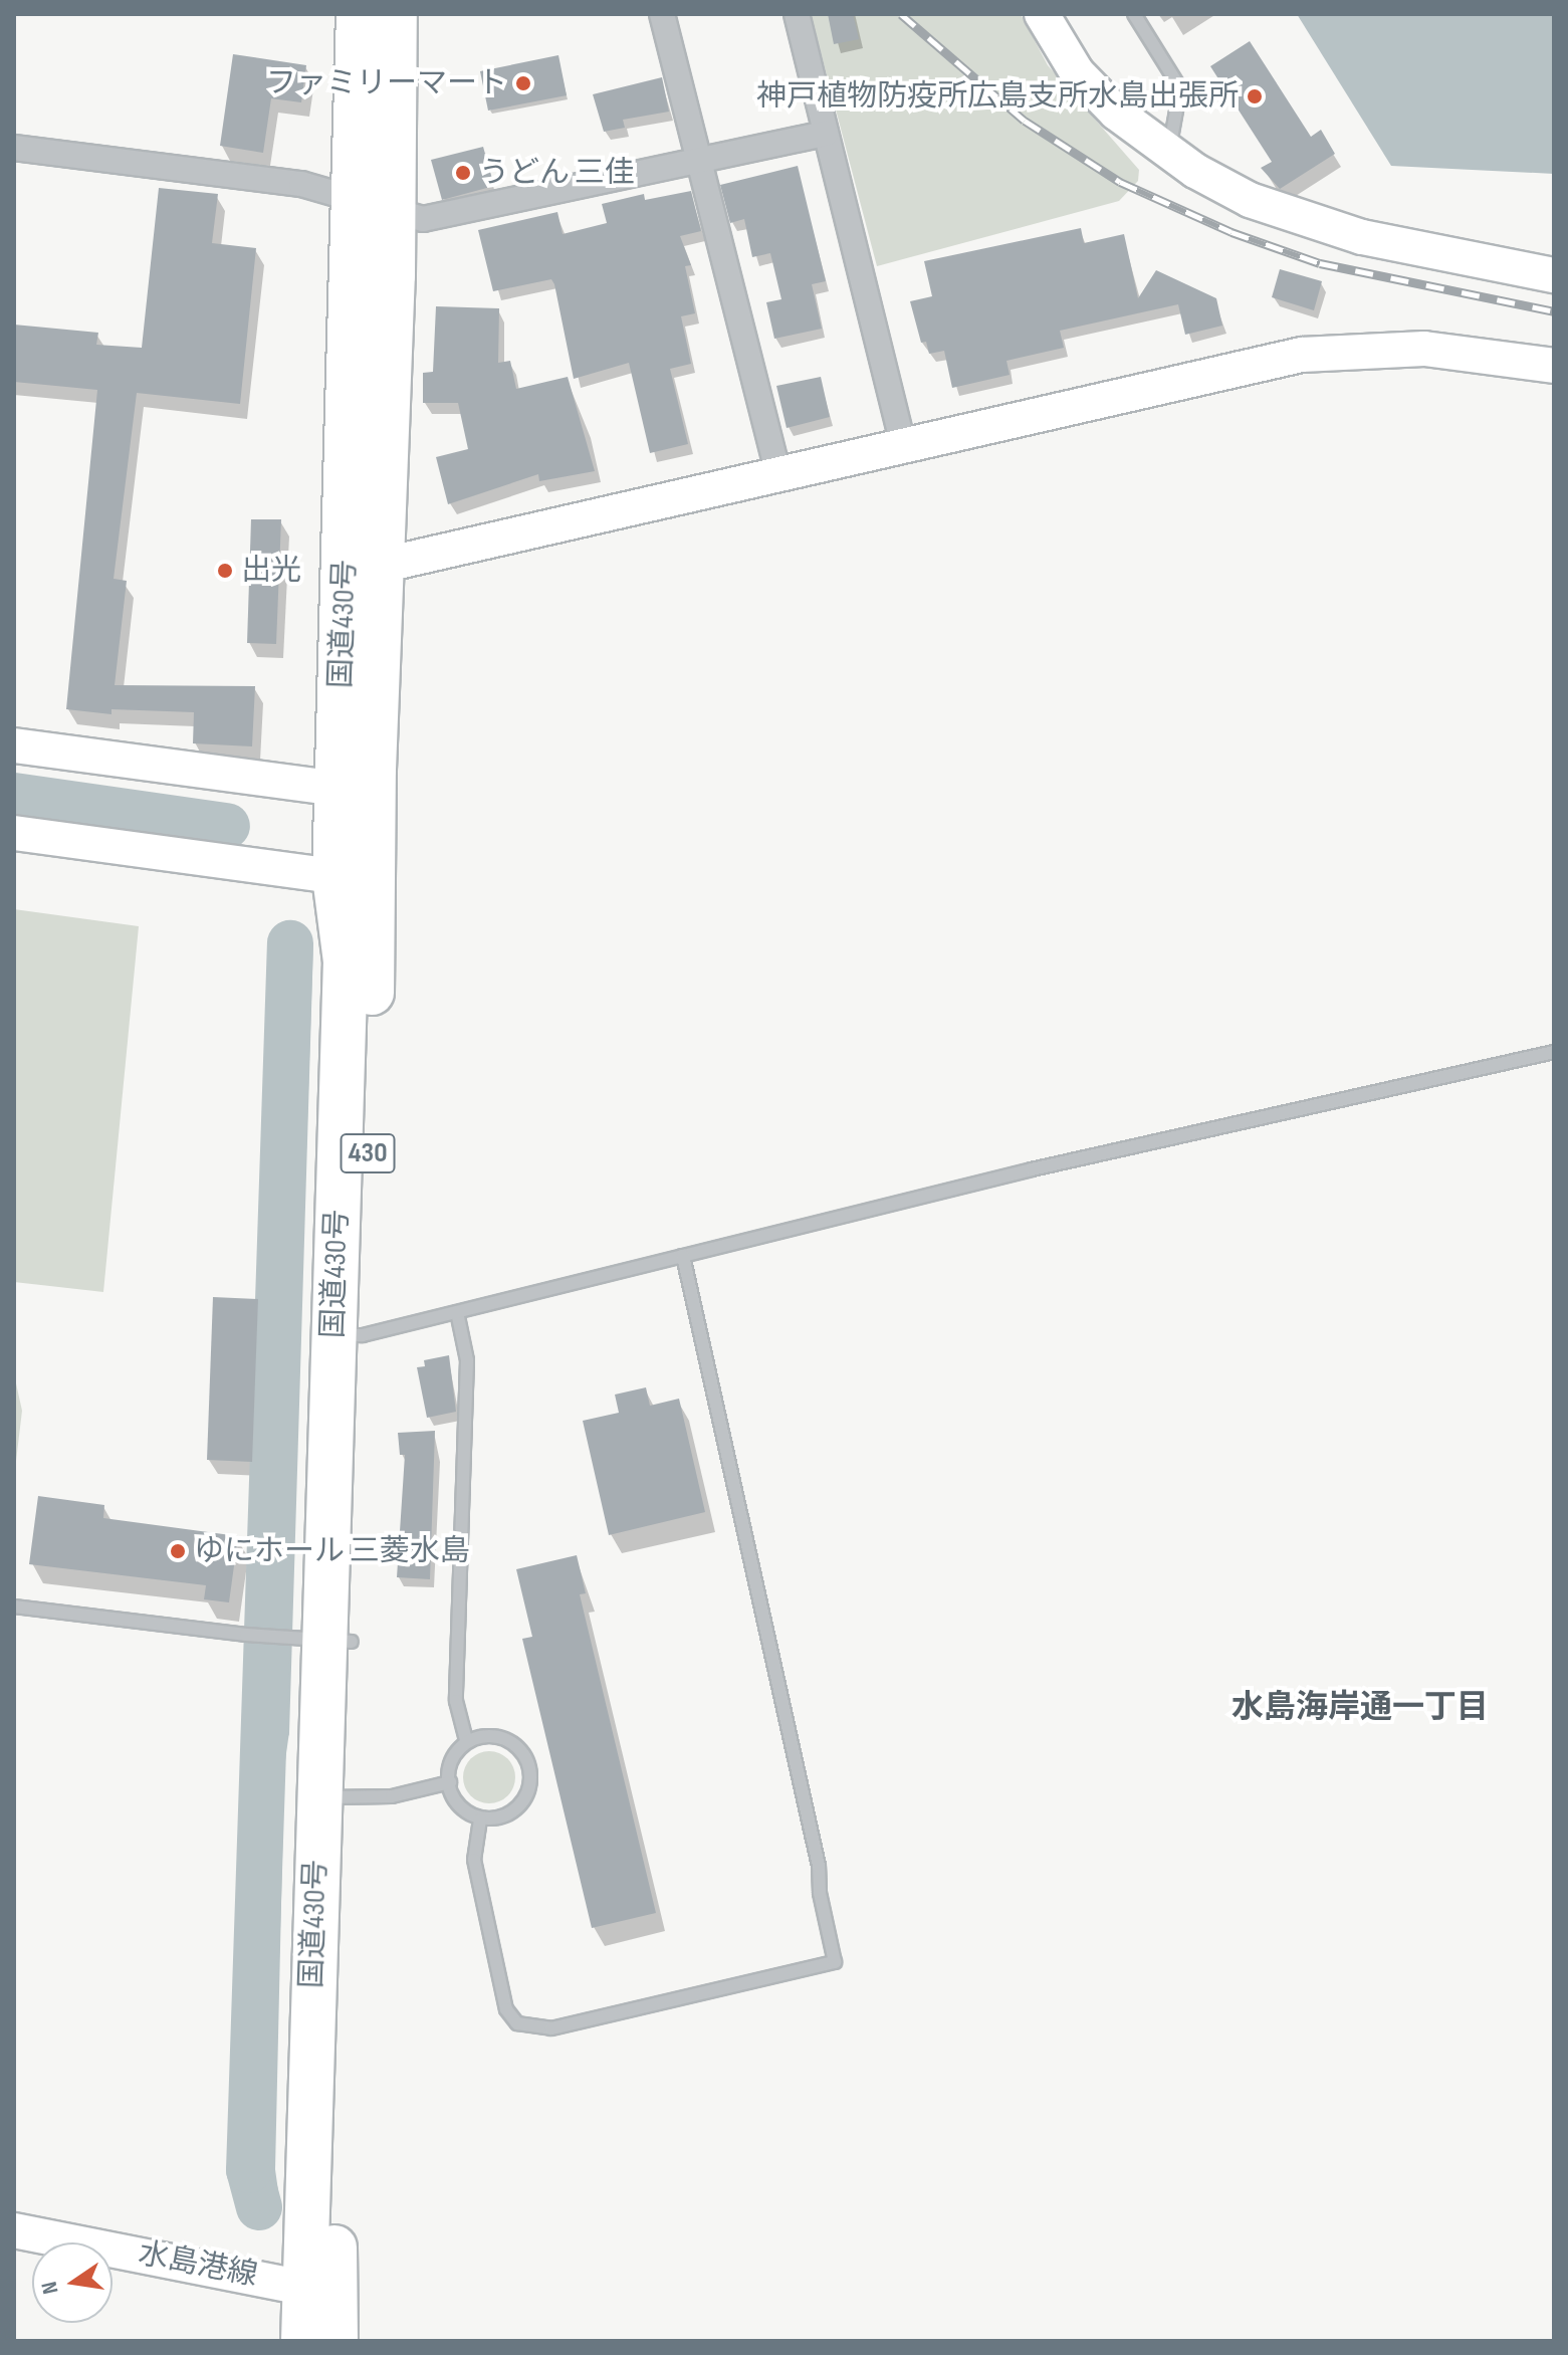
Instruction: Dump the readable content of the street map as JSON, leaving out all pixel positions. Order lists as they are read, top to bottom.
{
  "streets": {
    "highway": ["国道430号", "430"],
    "street": ["水島港線"]
  },
  "crossings": [
    ["国道430号", "水島港線"]
  ],
  "districts": ["水島海岸通一丁目"],
  "places": [
    "ファミリーマート",
    "神戸植物防疫所広島支所水島出張所",
    "うどん 三佳",
    "出光",
    "ゆにホール 三菱水島"
  ],
  "north": "left"
}
